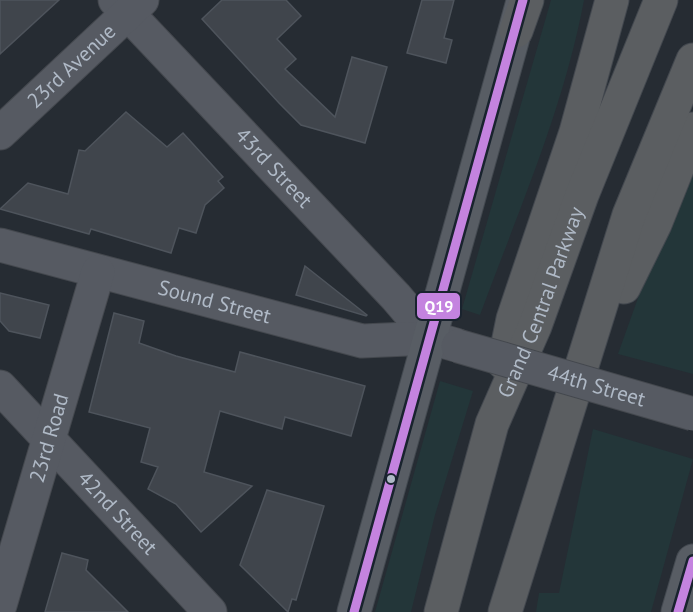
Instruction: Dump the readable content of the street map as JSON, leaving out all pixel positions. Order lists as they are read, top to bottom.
{
  "streets": {
    "highway": ["Grand Central Parkway"],
    "street": [
      "23rd Avenue",
      "43rd Street",
      "Sound Street",
      "44th Street",
      "23rd Road",
      "42nd Street"
    ]
  },
  "crossings": [
    ["23rd Avenue", "43rd Street"],
    ["43rd Street", "Sound Street"],
    ["43rd Street", "44th Street"],
    ["Sound Street", "44th Street"],
    ["Sound Street", "23rd Road"],
    ["23rd Road", "42nd Street"]
  ],
  "lines": ["transit line Q19"]
}
